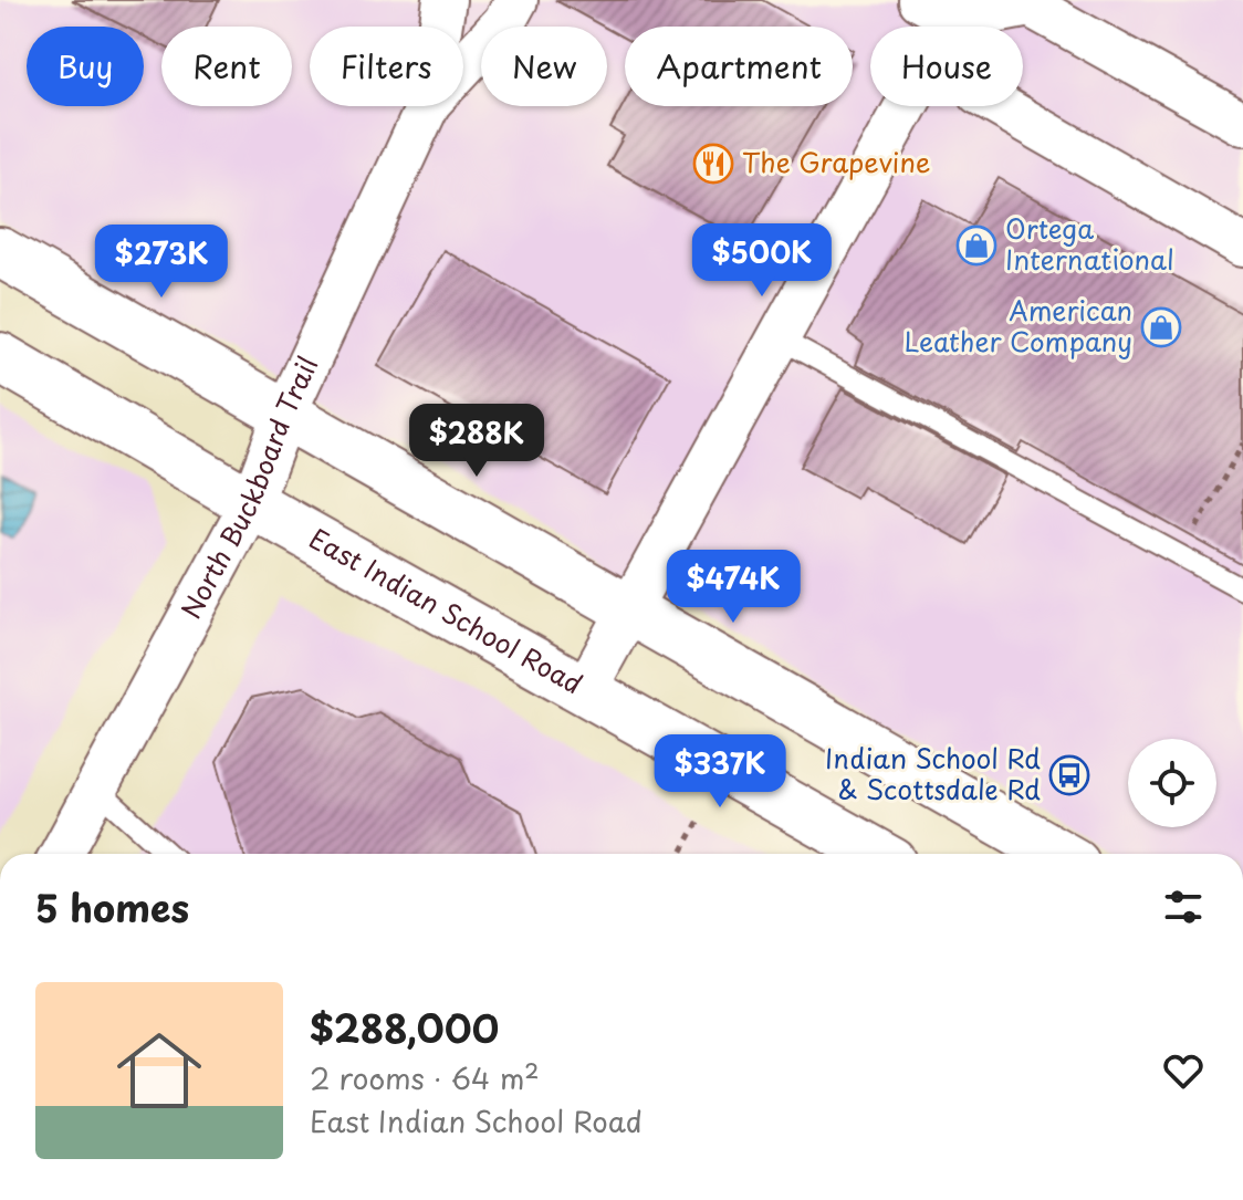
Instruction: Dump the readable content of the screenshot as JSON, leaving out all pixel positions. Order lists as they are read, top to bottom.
{
  "streets": {
    "main road": ["East Indian School Road"],
    "street": ["North Buckboard Trail"]
  },
  "crossings": [
    ["North Buckboard Trail", "East Indian School Road"]
  ],
  "places": {
    "restaurant": ["The Grapevine"],
    "shop": ["Ortega International", "American Leather Company"],
    "bus stop": ["Indian School Rd & Scottsdale Rd"]
  },
  "page": {
    "chip": [
      "Buy",
      "Rent",
      "Filters",
      "New",
      "Apartment",
      "House"
    ],
    "price": [
      "$500K",
      "$273K",
      "$288K",
      "$474K",
      "$337K"
    ],
    "heading": "5 homes",
    "list": [
      {
        "name": "$288,000",
        "note": "2 rooms · 64 m² · East Indian School Road"
      }
    ]
  }
}
